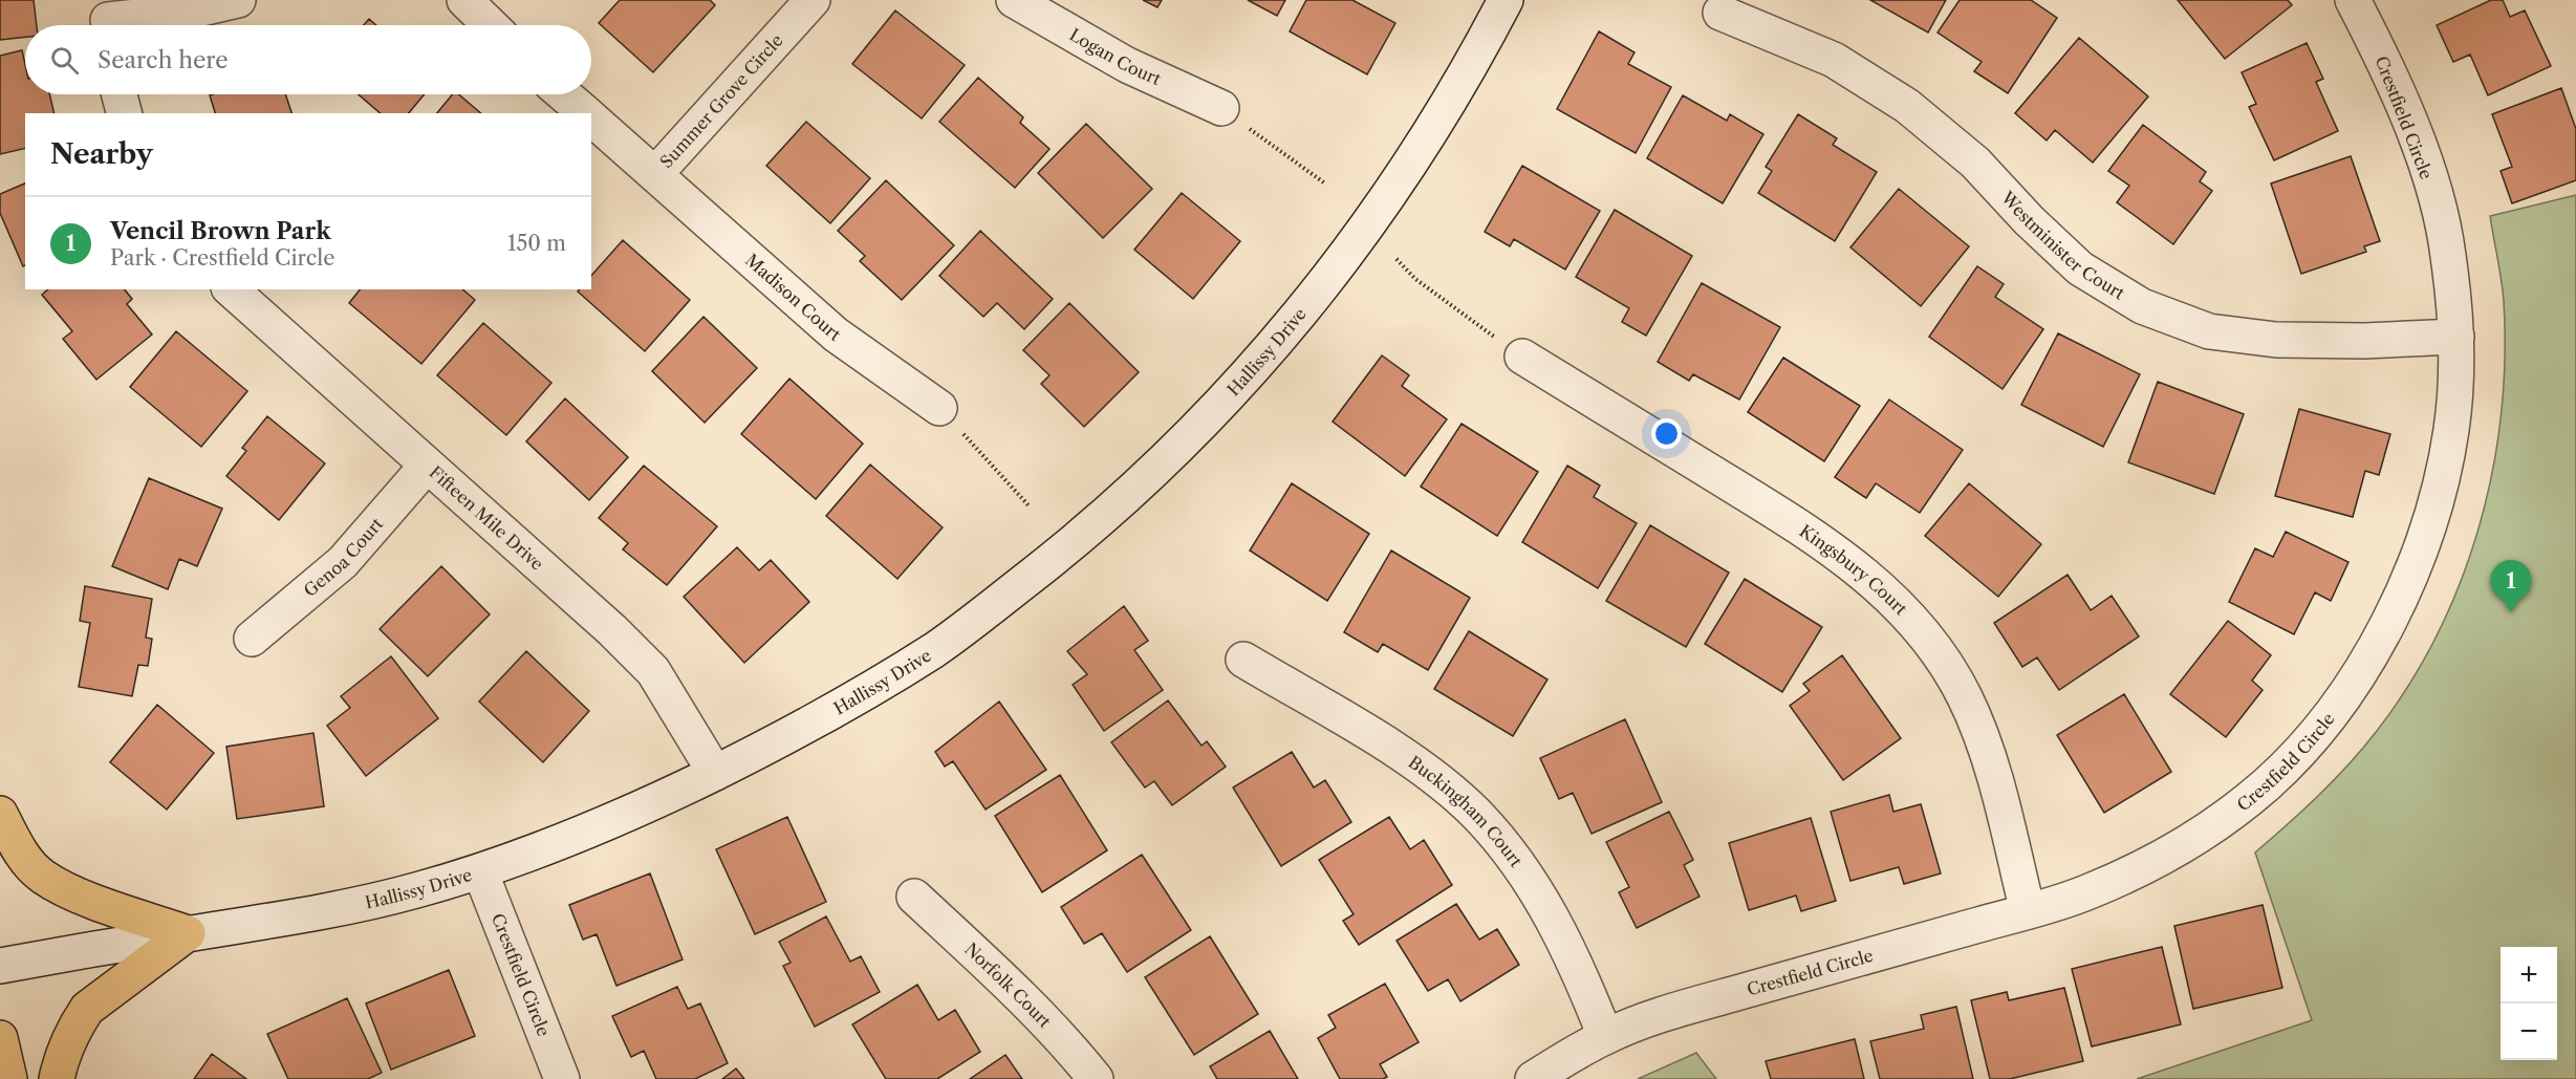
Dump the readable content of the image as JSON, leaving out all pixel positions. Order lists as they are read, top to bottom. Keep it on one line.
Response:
{"streets":{"street":["Logan Court","Summer Grove Circle","Crestfield Circle","Westminister Court","Madison Court","Hallissy Drive","Fifteen Mile Drive","Genoa Court","Kingsbury Court","Buckingham Court","Norfolk Court"]},"crossings":[["Summer Grove Circle","Madison Court"],["Crestfield Circle","Westminister Court"],["Crestfield Circle","Hallissy Drive"],["Crestfield Circle","Kingsbury Court"],["Crestfield Circle","Buckingham Court"],["Hallissy Drive","Fifteen Mile Drive"],["Fifteen Mile Drive","Genoa Court"]],"page":{"search":"Search here","heading":"Nearby","list":[{"mark":"1","name":"Vencil Brown Park","note":"Park · Crestfield Circle","value":"150 m"}],"pins":"1","map_buttons":["+","−"]}}
